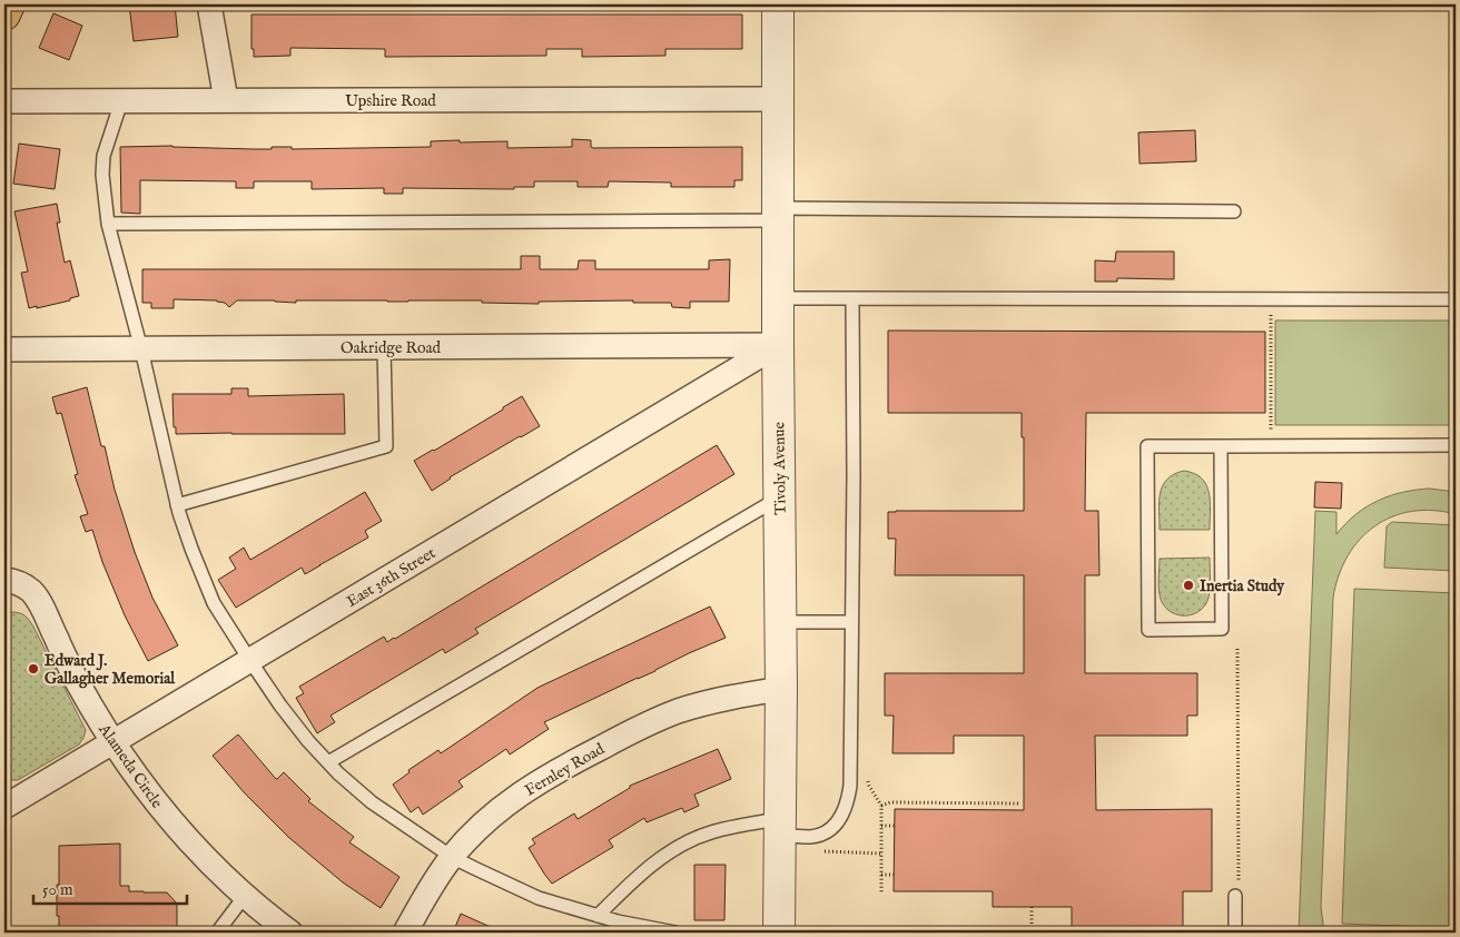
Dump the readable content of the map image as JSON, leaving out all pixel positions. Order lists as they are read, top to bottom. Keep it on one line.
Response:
{"streets":{"street":["Upshire Road","Oakridge Road","Tivoly Avenue","East 36th Street","Alameda Circle","Fernley Road"]},"crossings":[["Upshire Road","Tivoly Avenue"],["Oakridge Road","Tivoly Avenue"],["Oakridge Road","East 36th Street"],["Tivoly Avenue","East 36th Street"],["Tivoly Avenue","Fernley Road"],["East 36th Street","Alameda Circle"]],"places":["Inertia Study","Edward J. Gallagher Memorial"],"scale_bar":"50 m"}
